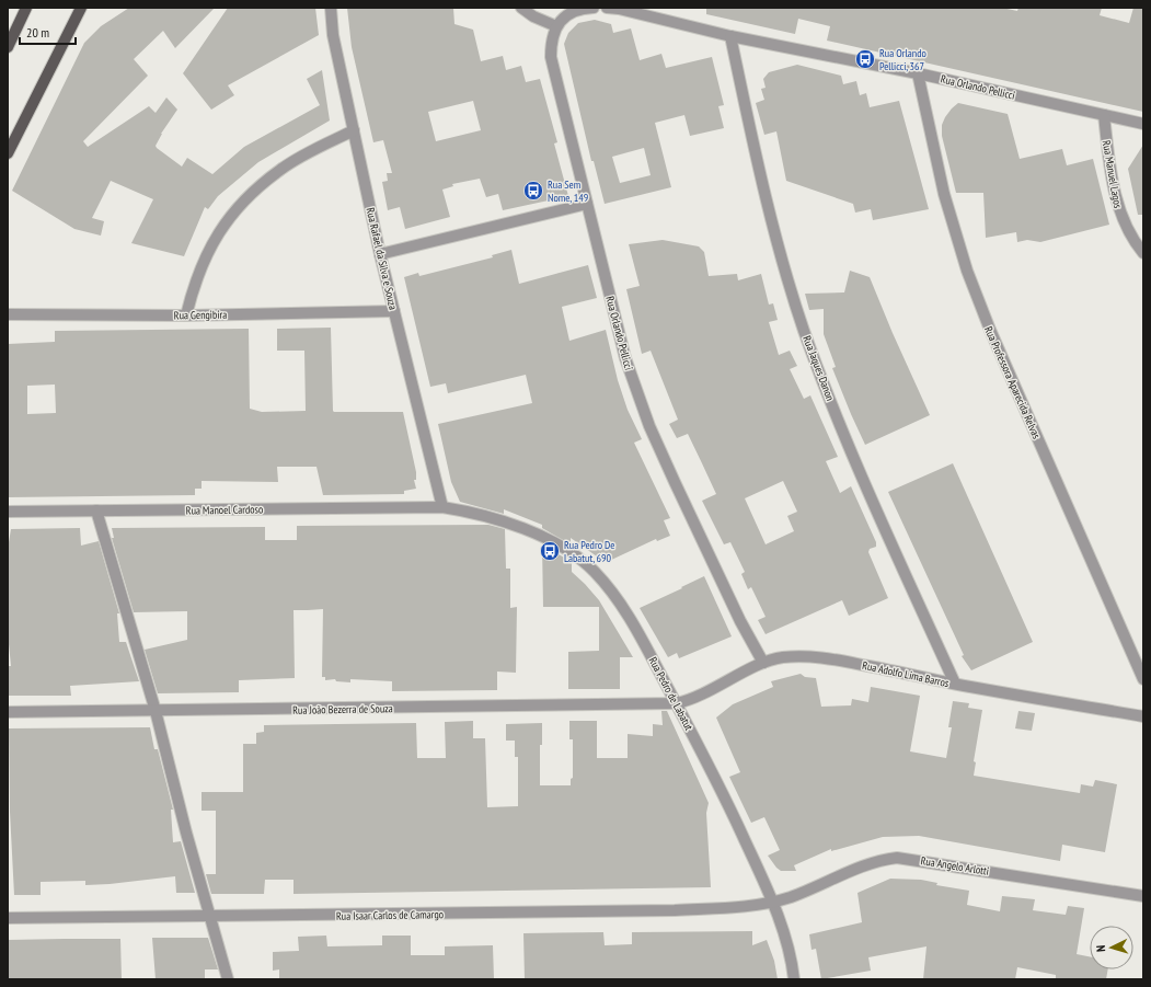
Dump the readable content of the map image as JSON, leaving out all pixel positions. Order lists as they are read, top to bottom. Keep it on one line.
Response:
{"streets":{"street":["Rua Orlando Pellicci","Rua Manuel Lagos","Rua Rafael da Silva e Souza","Rua Gengibira","Rua Jaques Danon","Rua Professora Aparecida Relvas","Rua Manoel Cardoso","Rua Adolfo Lima Barros","Rua Pedro de Labatut","Rua João Bezerra de Souza","Rua Angelo Arlotti","Rua Isaar Carlos de Camargo"]},"crossings":[["Rua Orlando Pellicci","Rua Manuel Lagos"],["Rua Orlando Pellicci","Rua Jaques Danon"],["Rua Orlando Pellicci","Rua Professora Aparecida Relvas"],["Rua Orlando Pellicci","Rua Adolfo Lima Barros"],["Rua Rafael da Silva e Souza","Rua Gengibira"],["Rua Rafael da Silva e Souza","Rua Manoel Cardoso"],["Rua Rafael da Silva e Souza","Rua Pedro de Labatut"],["Rua Jaques Danon","Rua Adolfo Lima Barros"],["Rua Manoel Cardoso","Rua Pedro de Labatut"],["Rua Adolfo Lima Barros","Rua Pedro de Labatut"],["Rua Adolfo Lima Barros","Rua João Bezerra de Souza"],["Rua Pedro de Labatut","Rua João Bezerra de Souza"],["Rua Pedro de Labatut","Rua Angelo Arlotti"],["Rua Pedro de Labatut","Rua Isaar Carlos de Camargo"],["Rua Angelo Arlotti","Rua Isaar Carlos de Camargo"]],"places":{"bus stop":["Rua Orlando Pellicci, 367","Rua Sem Nome, 149","Rua Pedro De Labatut, 690"]},"scale_bar":"20 m","north":"left"}
